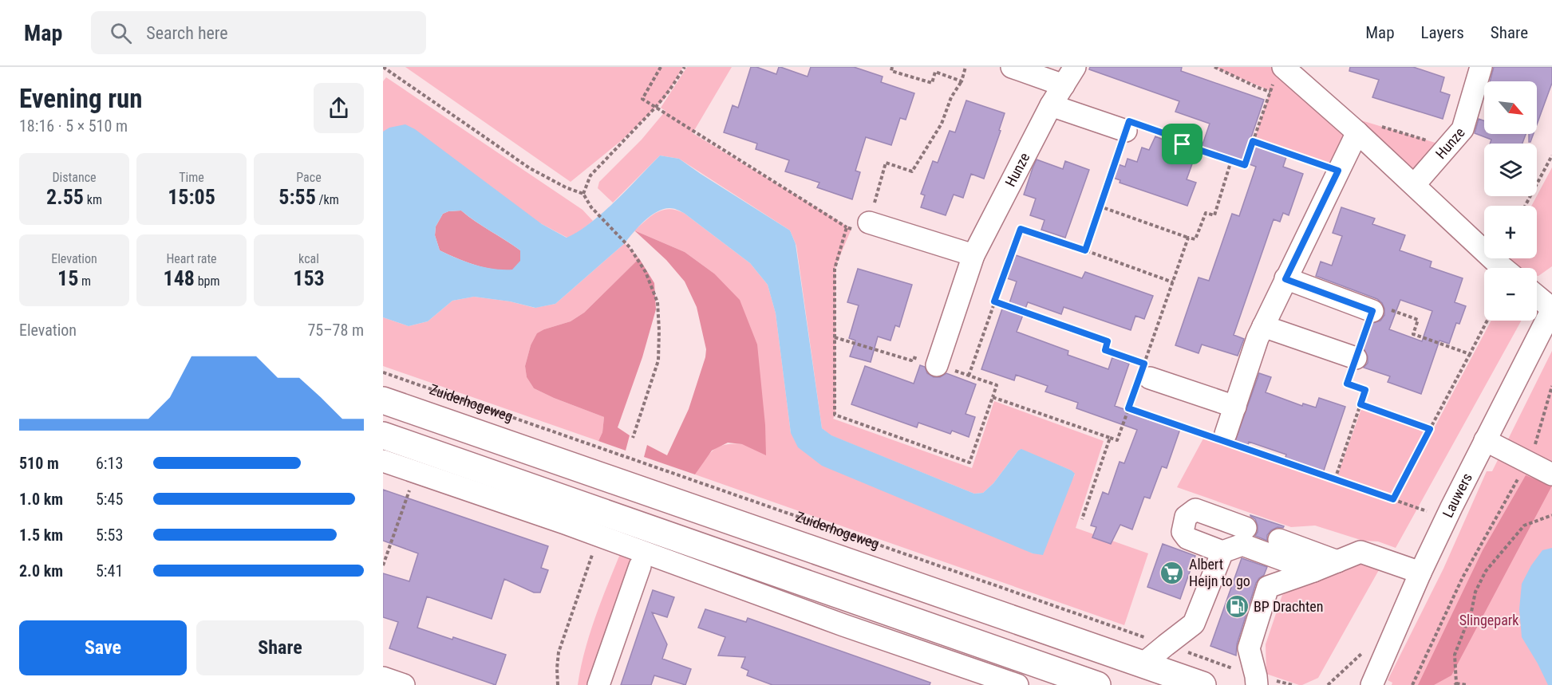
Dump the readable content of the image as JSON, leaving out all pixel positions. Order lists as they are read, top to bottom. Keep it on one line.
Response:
{"streets":{"main road":["Zuiderhogeweg"],"street":["Hunze","Lauwers"]},"parks":["Slingepark"],"places":{"supermarket":["Albert Heijn to go"],"fuel station":["BP Drachten"]},"north":"bottom right","page":{"header":"Map","search":"Search here","nav":["Map","Layers","Share"],"heading":["Evening run","18:16 · 5 × 510 m"],"map_buttons":["+","−"],"stats":[["Distance","2.55 km"],["Time","15:05"],["Pace","5:55 /km"],["Elevation","15 m"],["Heart rate","148 bpm"],["kcal","153"]],"chart":["Elevation","75–78 m"],"list":[{"name":"510 m","note":"6:13"},{"name":"1.0 km","note":"5:45"},{"name":"1.5 km","note":"5:53"},{"name":"2.0 km","note":"5:41"}],"buttons":["Save","Share"]}}
